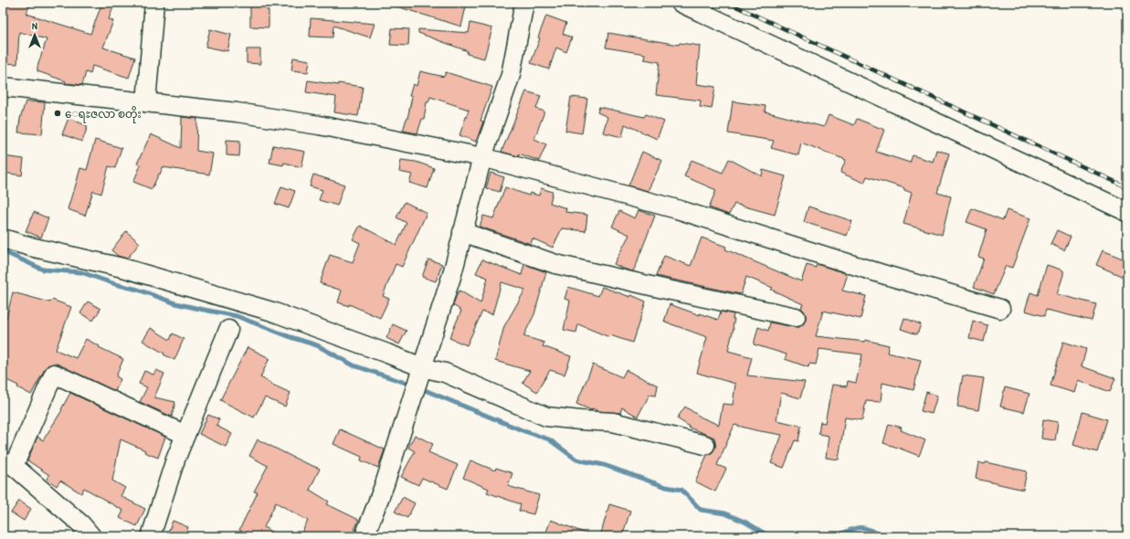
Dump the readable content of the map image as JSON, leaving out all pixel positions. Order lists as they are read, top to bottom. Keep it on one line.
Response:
{"places":["ေရႊဇလာ စတိုး"],"north":"top"}
